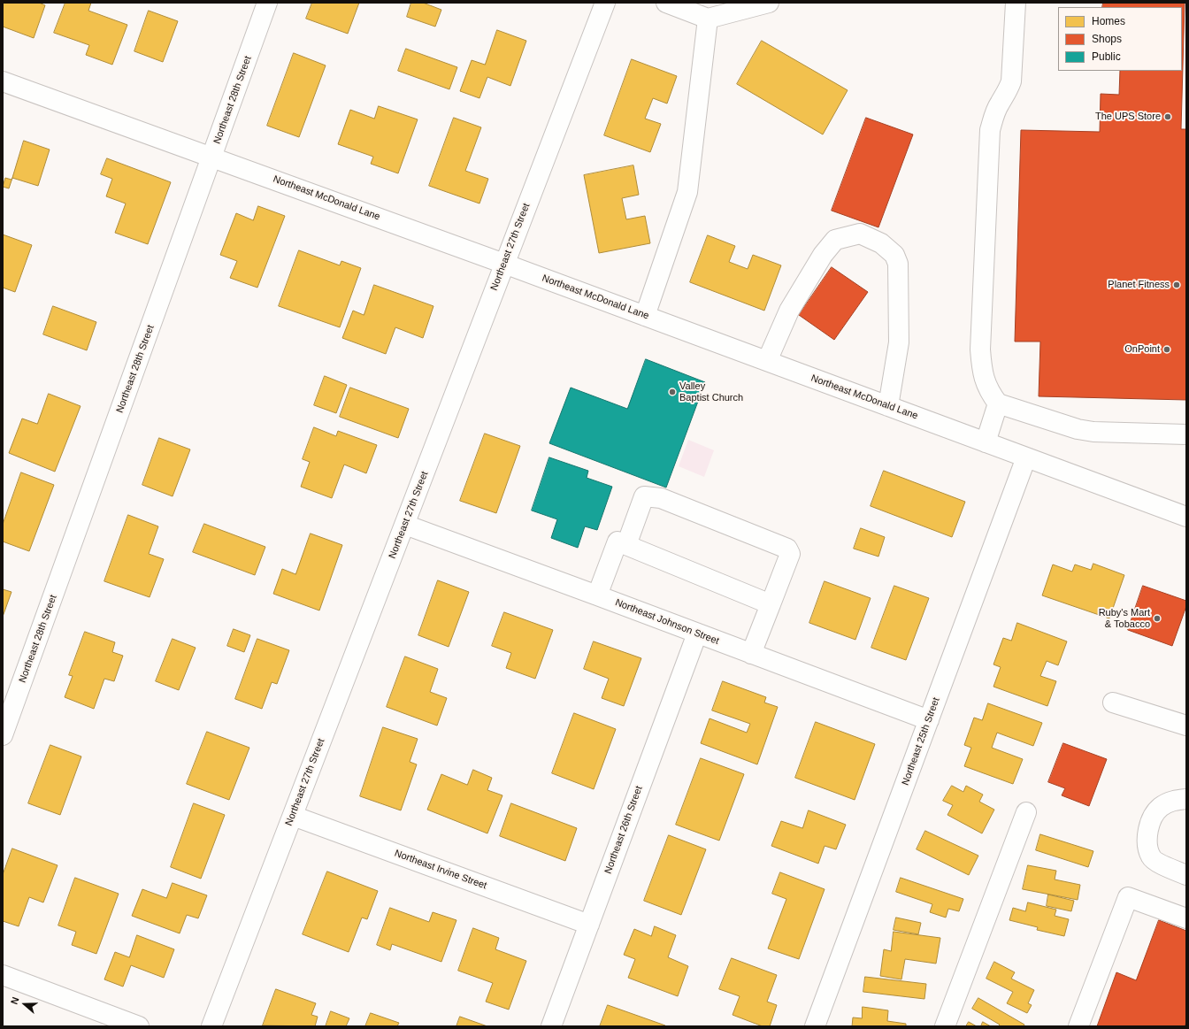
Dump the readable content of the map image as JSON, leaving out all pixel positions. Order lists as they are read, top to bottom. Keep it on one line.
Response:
{"streets":{"street":["Northeast 28th Street","Northeast McDonald Lane","Northeast 27th Street","Northeast Johnson Street","Northeast 25th Street","Northeast 26th Street","Northeast Irvine Street"]},"crossings":[["Northeast 28th Street","Northeast McDonald Lane"],["Northeast McDonald Lane","Northeast 27th Street"],["Northeast McDonald Lane","Northeast 25th Street"],["Northeast 27th Street","Northeast Johnson Street"],["Northeast 27th Street","Northeast Irvine Street"],["Northeast Johnson Street","Northeast 25th Street"],["Northeast Johnson Street","Northeast 26th Street"],["Northeast 26th Street","Northeast Irvine Street"]],"places":["The UPS Store","Planet Fitness","OnPoint","Valley Baptist Church","Ruby's Mart & Tobacco"],"legend":["Homes","Shops","Public"],"north":"left"}
